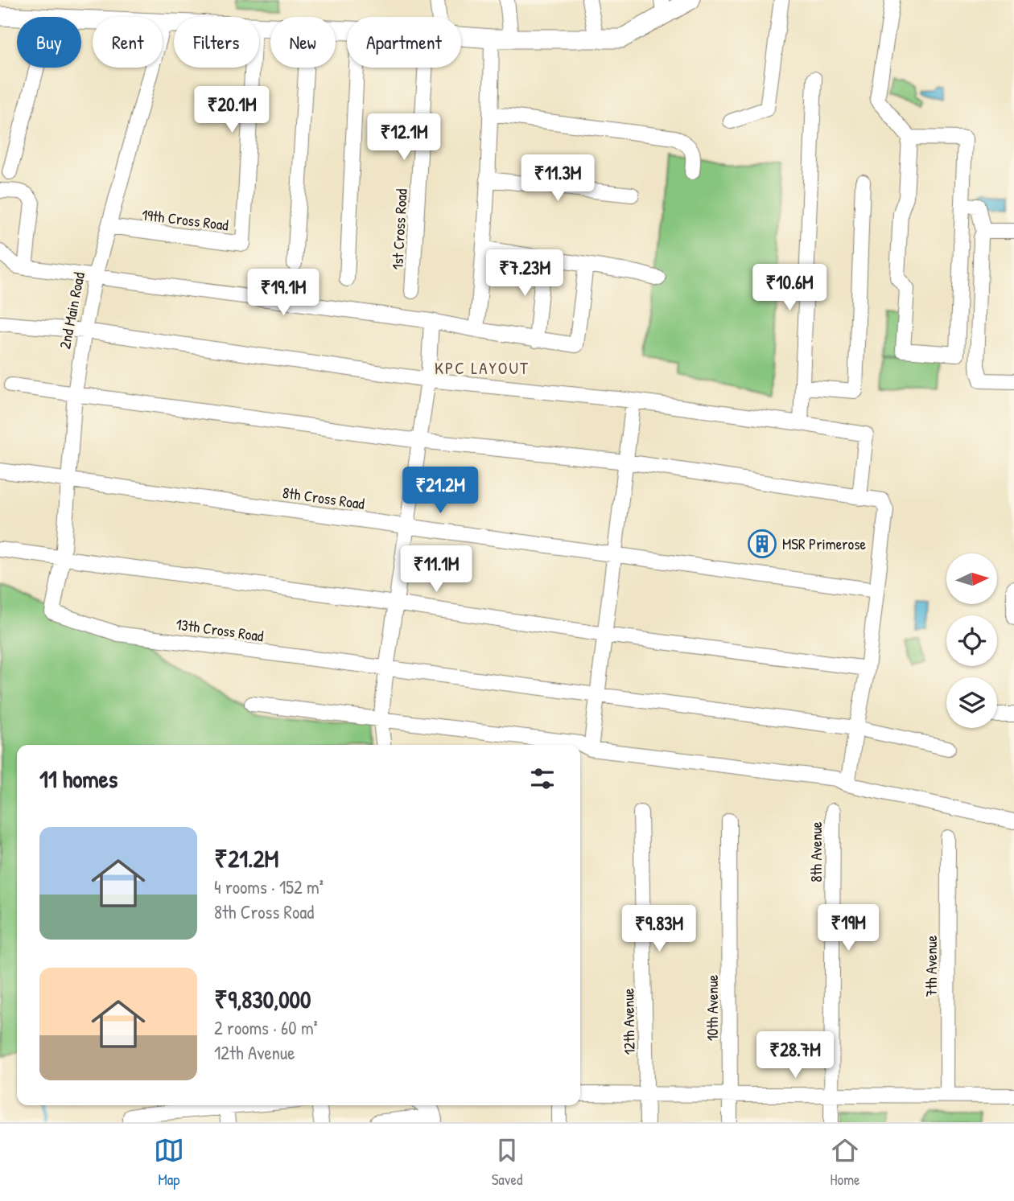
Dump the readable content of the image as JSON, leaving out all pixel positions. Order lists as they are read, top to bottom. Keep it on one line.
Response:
{"streets":{"street":["19th Cross Road","1st Cross Road","2nd Main Road","8th Cross Road","13th Cross Road","8th Avenue","7th Avenue","10th Avenue","12th Avenue"]},"crossings":[["19th Cross Road","2nd Main Road"],["2nd Main Road","8th Cross Road"],["2nd Main Road","13th Cross Road"]],"districts":["KPC LAYOUT"],"places":{"building":["MSR Primerose"]},"north":"right","page":{"chip":["Buy","Rent","Filters","New","Apartment"],"price":["₹20.1M","₹12.1M","₹11.3M","₹7.23M","₹10.6M","₹19.1M","₹21.2M","₹11.1M","₹19M","₹9.83M","₹28.7M"],"heading":"11 homes","list":[{"name":"₹21.2M","note":"4 rooms · 152 m² · 8th Cross Road"},{"name":"₹9,830,000","note":"2 rooms · 60 m² · 12th Avenue"}],"tabs":["Map","Saved","Home"]}}
